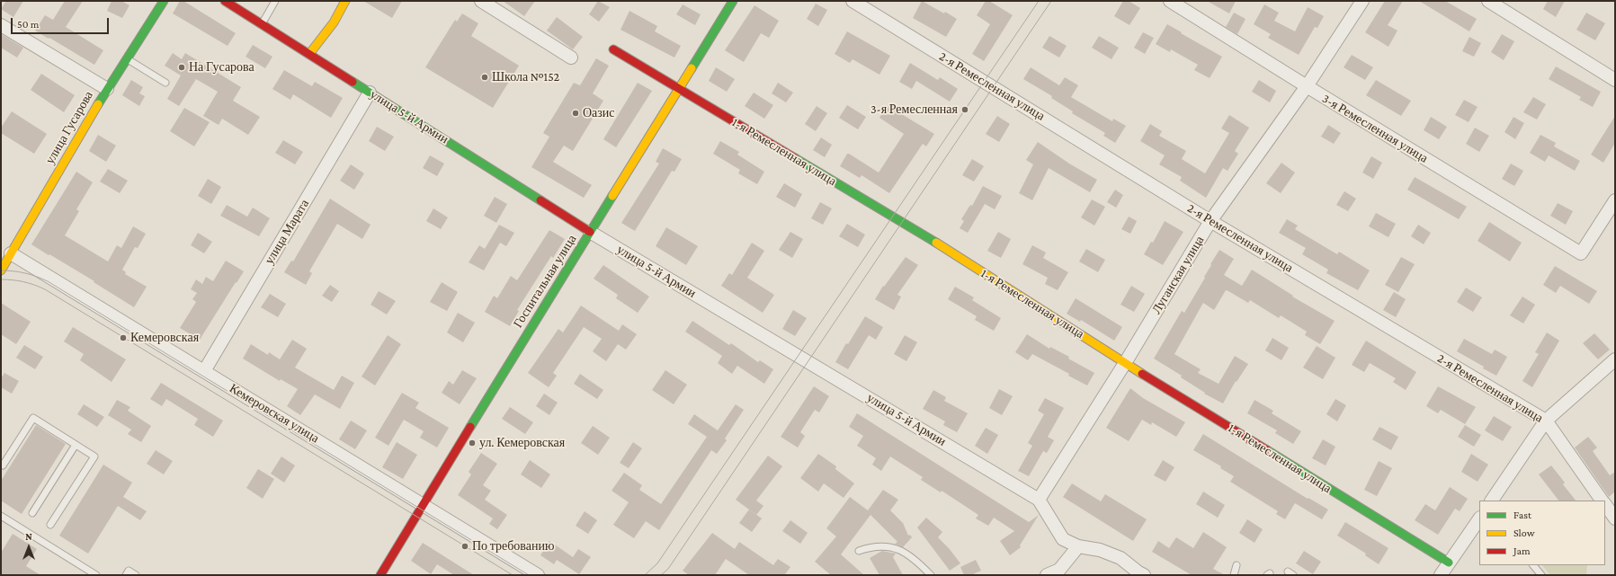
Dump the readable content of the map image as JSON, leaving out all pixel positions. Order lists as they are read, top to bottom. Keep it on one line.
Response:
{"streets":{"street":["2-я Ремесленная улица","улица 5-й Армии","улица Гусарова","3-я Ремесленная улица","1-я Ремесленная улица","улица Марата","Луганская улица","Госпитальная улица","Кемеровская улица"]},"crossings":[["2-я Ремесленная улица","Луганская улица"],["улица 5-й Армии","улица Марата"],["улица 5-й Армии","Луганская улица"],["улица 5-й Армии","Госпитальная улица"],["улица Гусарова","Кемеровская улица"],["3-я Ремесленная улица","Луганская улица"],["1-я Ремесленная улица","Луганская улица"],["1-я Ремесленная улица","Госпитальная улица"],["улица Марата","Кемеровская улица"],["Госпитальная улица","Кемеровская улица"]],"places":["На Гусарова","Школа №152","3-я Ремесленная","Оазис","Кемеровская","ул. Кемеровская","По требованию"],"legend":["Fast","Slow","Jam"],"scale_bar":"50 m","north":"top"}
